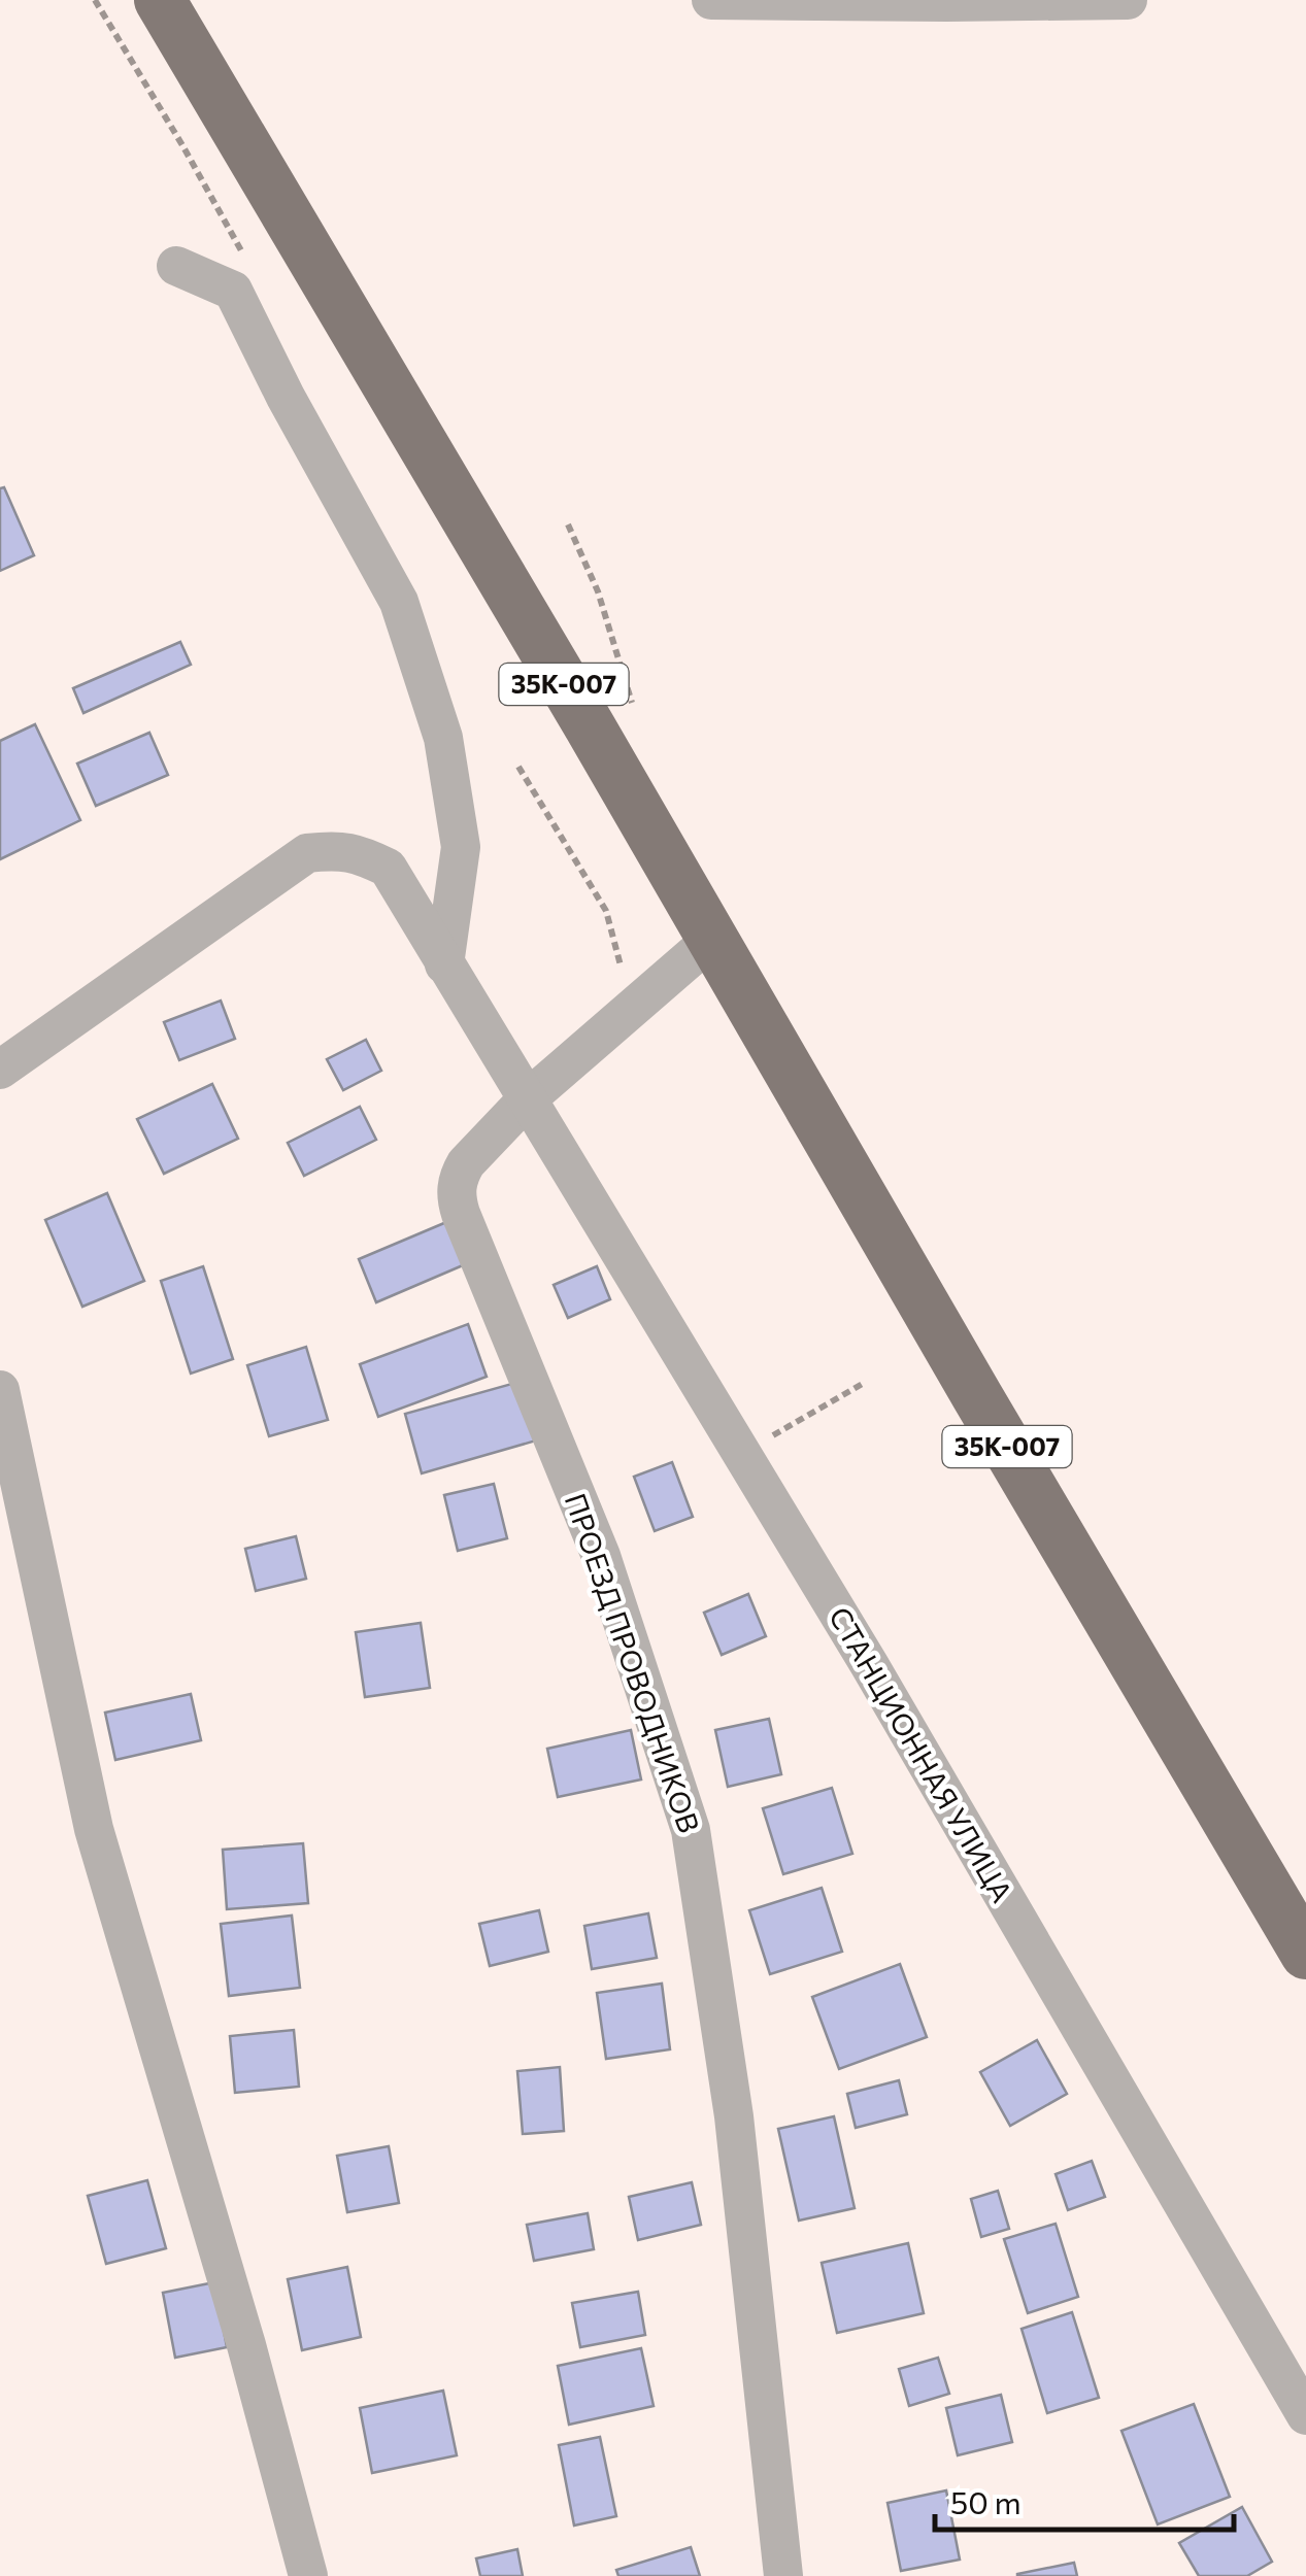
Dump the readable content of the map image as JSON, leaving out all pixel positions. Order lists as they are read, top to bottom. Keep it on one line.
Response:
{"streets":{"main road":["35К-007"],"street":["ПРОЕЗД ПРОВОДНИКОВ","СТАНЦИОННАЯ УЛИЦА"]},"crossings":[["35К-007","ПРОЕЗД ПРОВОДНИКОВ"],["ПРОЕЗД ПРОВОДНИКОВ","СТАНЦИОННАЯ УЛИЦА"]],"scale_bar":"50 m"}
